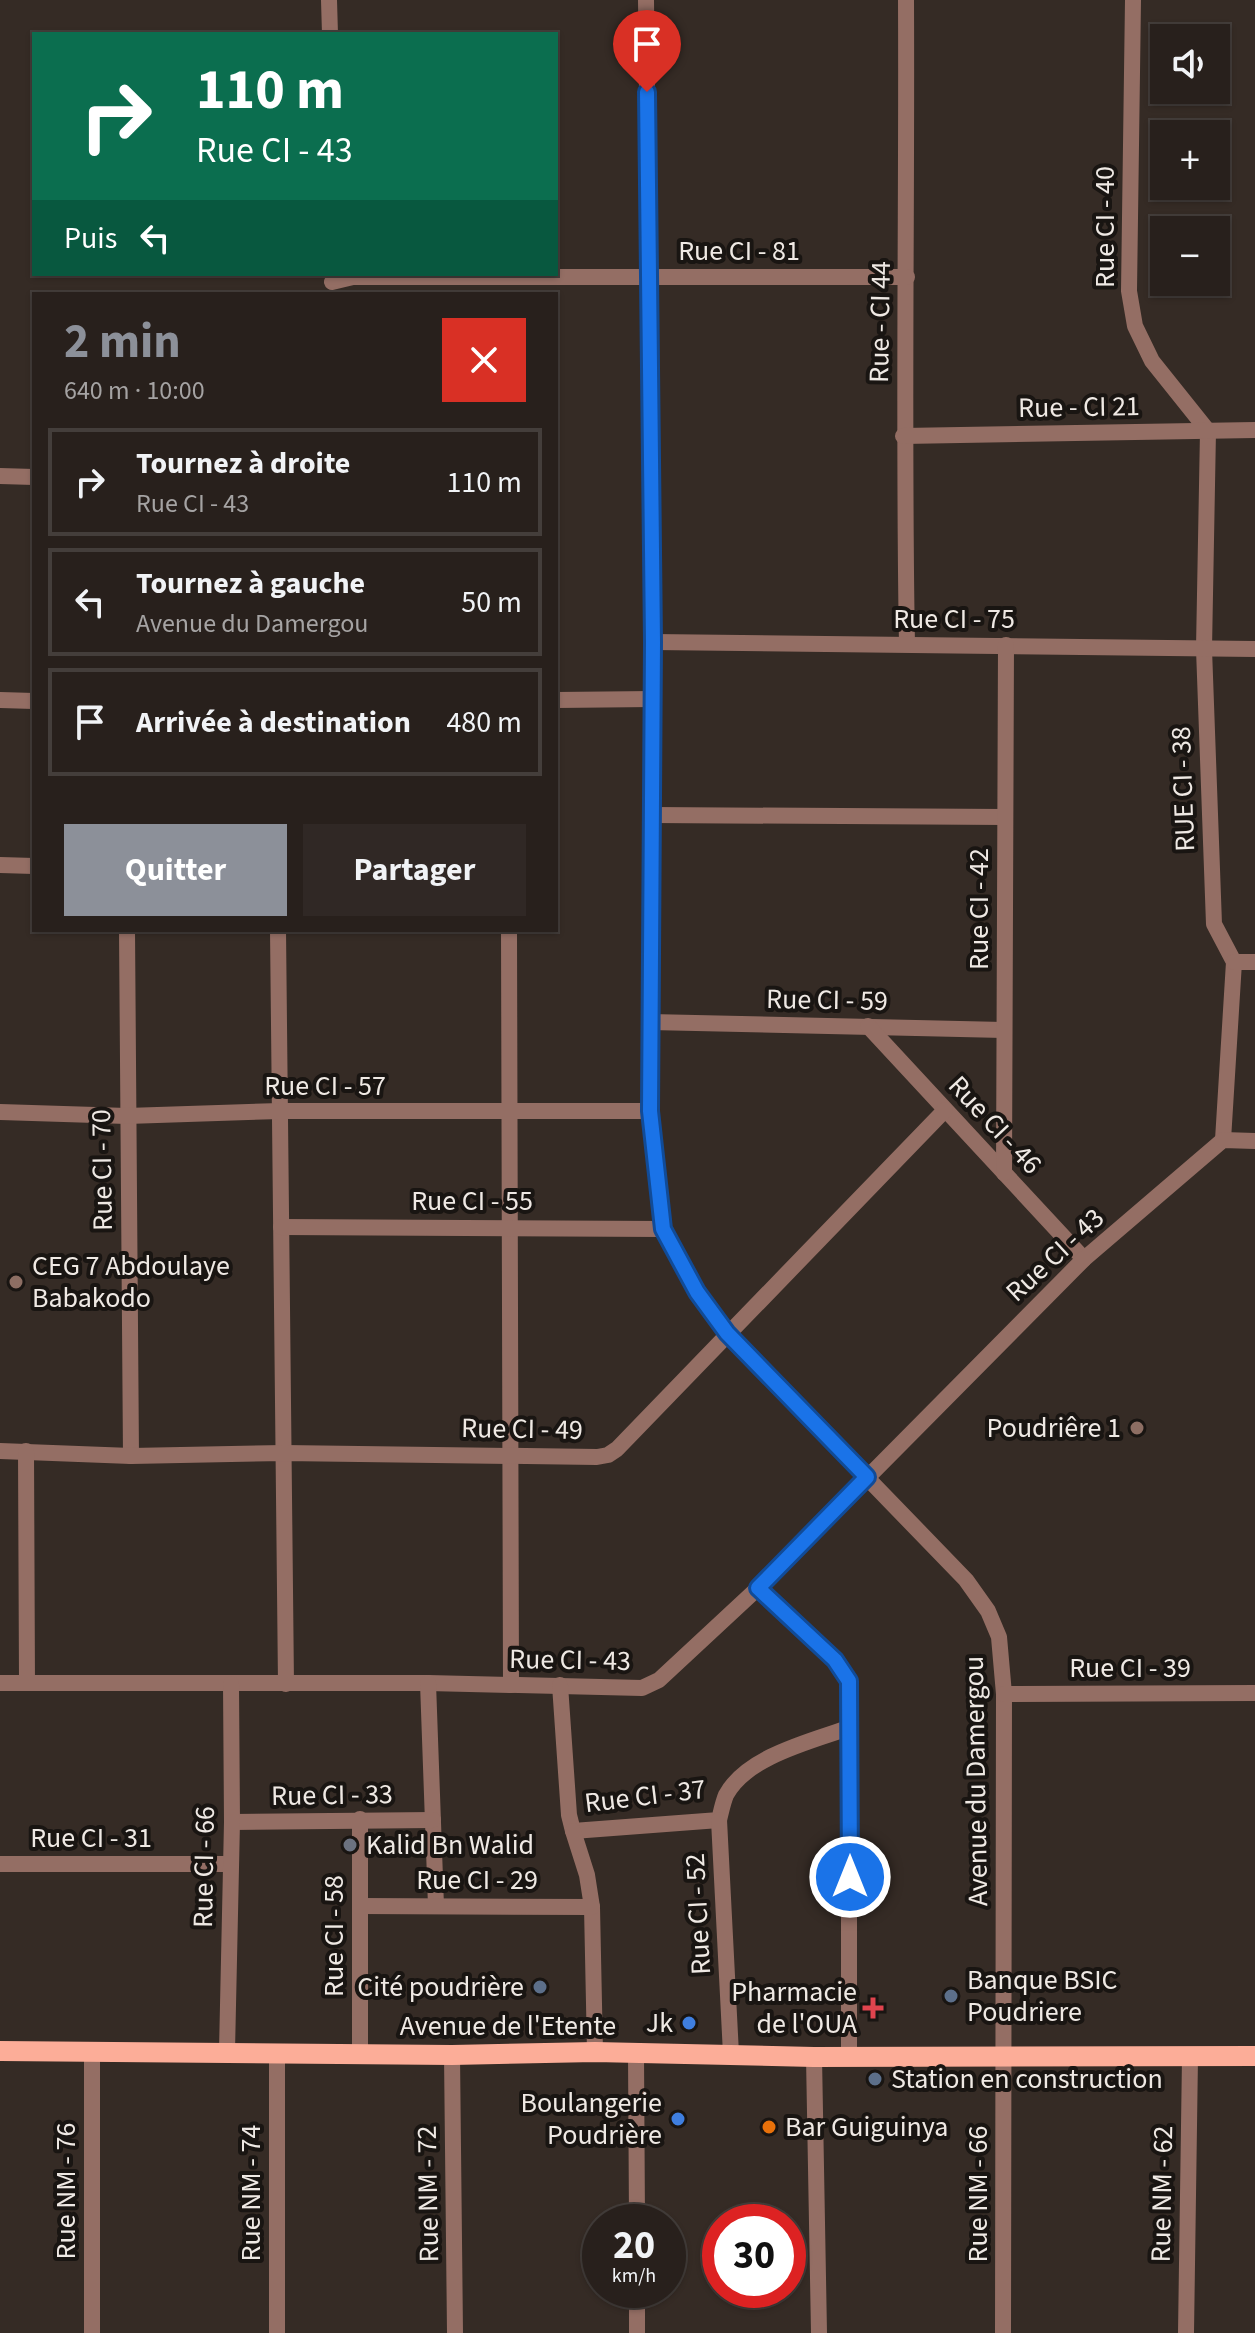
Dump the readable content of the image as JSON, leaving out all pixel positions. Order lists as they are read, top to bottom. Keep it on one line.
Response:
{"streets":{"main road":["Avenue de l'Etente"],"street":["Rue CI - 40","Rue CI - 81","Rue - CI 44","Rue - CI 21","Rue CI - 75","RUE CI - 38","Rue CI - 42","Rue CI - 59","Rue CI - 57","Rue CI - 46","Rue CI - 70","Rue CI - 55","Rue CI - 43","Rue CI - 49","Rue CI - 39","Avenue du Damergou","Rue CI - 33","Rue CI - 37","Rue CI - 31","Rue CI - 66","Rue CI - 29","Rue CI - 52","Rue CI - 58","Rue NM - 76","Rue NM - 74","Rue NM - 72","Rue NM - 66","Rue NM - 62"]},"crossings":[["Rue CI - 40","Rue - CI 21"],["Rue CI - 40","RUE CI - 38"],["Rue CI - 81","Rue - CI 44"],["Rue CI - 81","Avenue du Damergou"],["Rue - CI 44","Rue - CI 21"],["Rue - CI 44","Rue CI - 75"],["Rue - CI 21","RUE CI - 38"],["Rue CI - 75","RUE CI - 38"],["Rue CI - 75","Rue CI - 42"],["Rue CI - 75","Avenue du Damergou"],["Rue CI - 42","Rue CI - 59"],["Rue CI - 42","Rue CI - 46"],["Rue CI - 59","Rue CI - 46"],["Rue CI - 59","Avenue du Damergou"],["Rue CI - 57","Rue CI - 70"],["Rue CI - 57","Avenue du Damergou"],["Rue CI - 46","Rue CI - 43"],["Rue CI - 46","Rue CI - 49"],["Rue CI - 70","Rue CI - 49"],["Rue CI - 55","Avenue du Damergou"],["Rue CI - 43","Avenue du Damergou"],["Rue CI - 43","Rue CI - 66"],["Rue CI - 49","Avenue du Damergou"],["Rue CI - 39","Avenue du Damergou"],["Avenue du Damergou","Avenue de l'Etente"],["Avenue du Damergou","Rue NM - 66"],["Rue CI - 33","Rue CI - 66"],["Rue CI - 33","Rue CI - 58"],["Rue CI - 37","Rue CI - 52"],["Rue CI - 31","Rue CI - 66"],["Rue CI - 66","Avenue de l'Etente"],["Rue CI - 29","Rue CI - 58"],["Rue CI - 52","Avenue de l'Etente"],["Rue CI - 58","Avenue de l'Etente"],["Avenue de l'Etente","Rue NM - 76"],["Avenue de l'Etente","Rue NM - 74"],["Avenue de l'Etente","Rue NM - 72"],["Avenue de l'Etente","Rue NM - 66"],["Avenue de l'Etente","Rue NM - 62"]],"places":{"other":["CEG 7 Abdoulaye Babakodo","Poudriêre 1","Kalid Bn Walid","Cité poudrière","Banque BSIC Poudriere","Jk","Station en construction","Boulangerie Poudrière","Bar Guiguinya"],"health":["Pharmacie de l'OUA"]},"page":{"map_buttons":["+","−"],"turn":["110 m","Rue CI - 43"],"then":"Puis","heading":["2 min","640 m · 10:00"],"list":[{"name":"Tournez à droite","note":"Rue CI - 43","value":"110 m"},{"name":"Tournez à gauche","note":"Avenue du Damergou","value":"50 m"},{"name":"Arrivée à destination","value":"480 m"}],"buttons":["Quitter","Partager"],"speed":"20 km/h","limit":"30"}}
